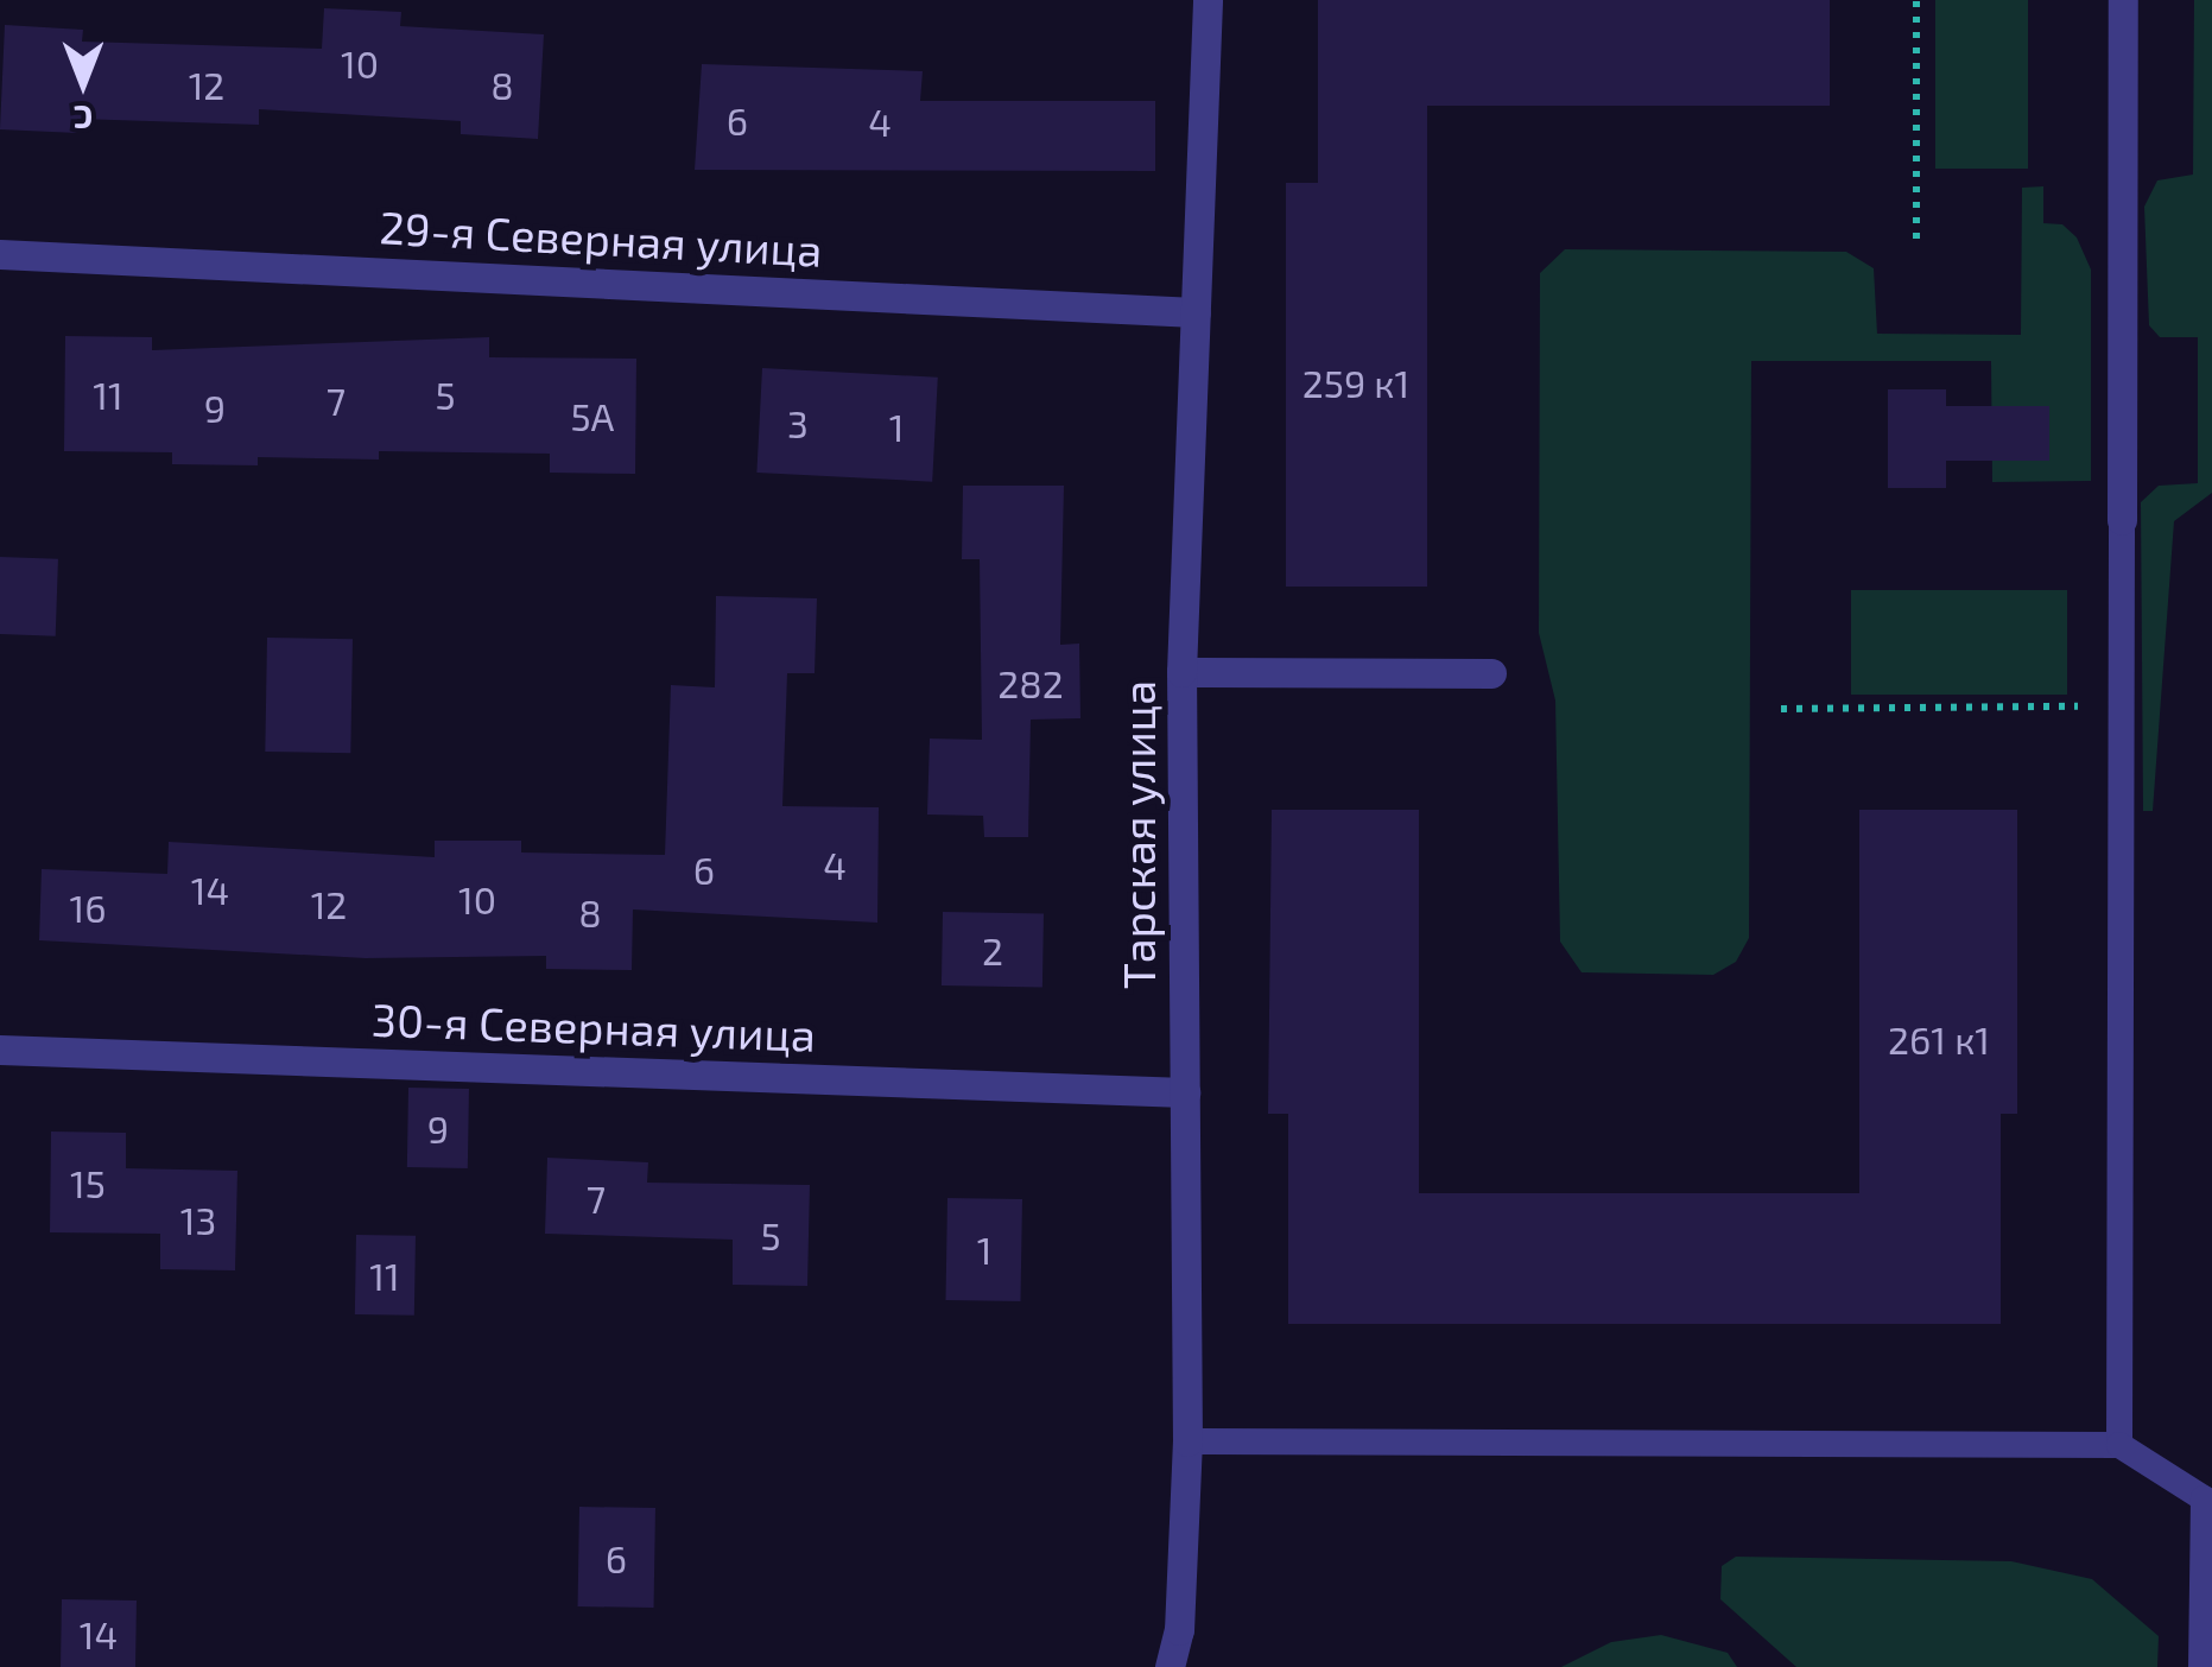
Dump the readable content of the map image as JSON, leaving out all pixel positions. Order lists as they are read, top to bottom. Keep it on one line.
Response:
{"streets":{"street":["29-я Северная улица","Тарская улица","30-я Северная улица"]},"crossings":[["29-я Северная улица","Тарская улица"],["Тарская улица","30-я Северная улица"]],"house_numbers":["10","12","8","6","4","259 к1","11","5","7","9","5А","3","1","282","4","6","14","10","12","16","8","2","261 к1","9","15","7","13","5","1","11","6","14"],"north":"bottom"}
